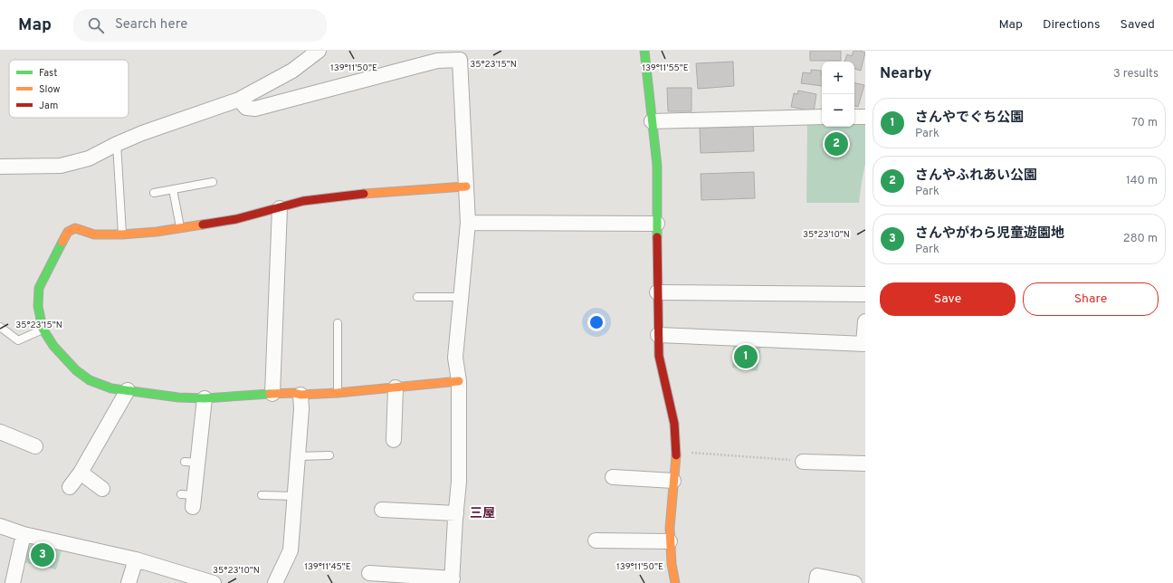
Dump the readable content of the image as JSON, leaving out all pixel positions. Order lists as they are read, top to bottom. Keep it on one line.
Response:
{"districts":["三屋"],"legend":["Fast","Slow","Jam"],"page":{"header":"Map","search":"Search here","nav":["Map","Directions","Saved"],"heading":["Nearby","3 results"],"map_buttons":["+","−"],"list":[{"mark":"1","name":"さんやでぐち公園","note":"Park","value":"70 m"},{"mark":"2","name":"さんやふれあい公園","note":"Park","value":"140 m"},{"mark":"3","name":"さんやがわら児童遊園地","note":"Park","value":"280 m"}],"pins":["2","1","3"],"buttons":["Save","Share"]},"coordinates":["35°23'15\"N","139°11'50\"E","139°11'55\"E","35°23'10\"N","139°11'45\"E"]}
